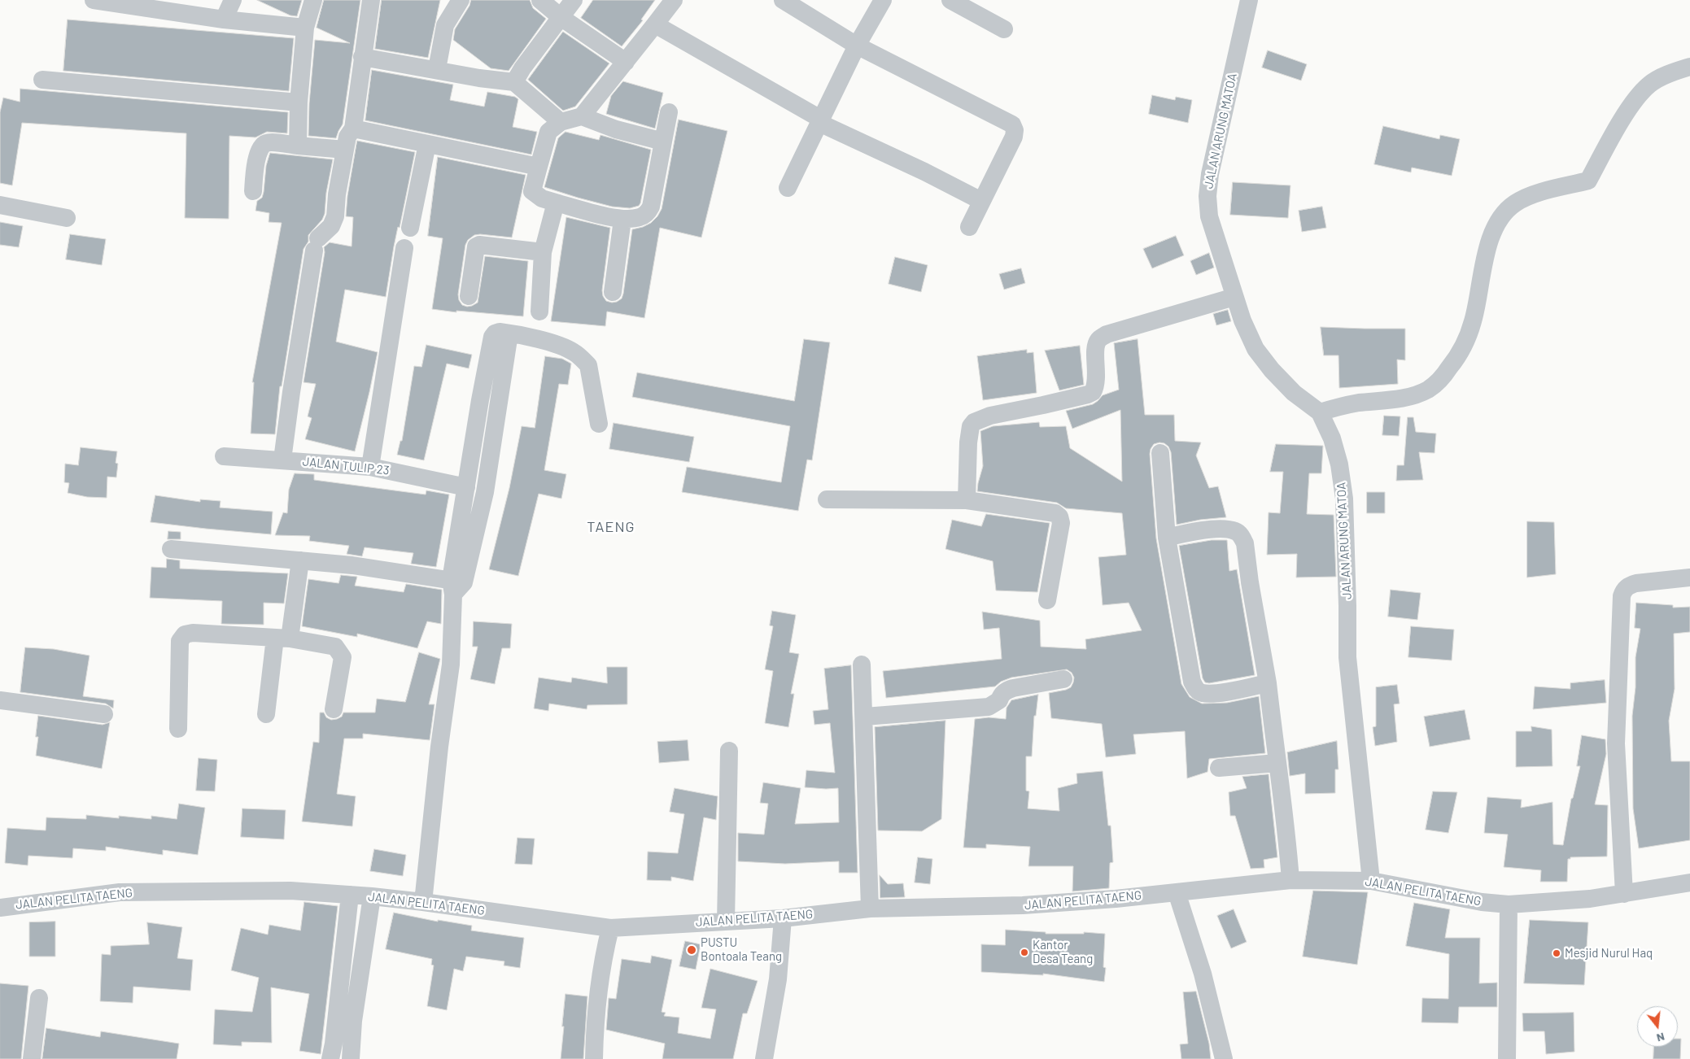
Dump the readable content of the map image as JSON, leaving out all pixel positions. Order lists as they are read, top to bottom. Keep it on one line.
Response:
{"streets":{"street":["JALAN ARUNG MATOA","JALAN TULIP 23","JALAN PELITA TAENG"]},"crossings":[["JALAN ARUNG MATOA","JALAN PELITA TAENG"]],"districts":["TAENG"],"places":["PUSTU Bontoala Teang","Kantor Desa Teang","Mesjid Nurul Haq"],"north":"bottom"}
